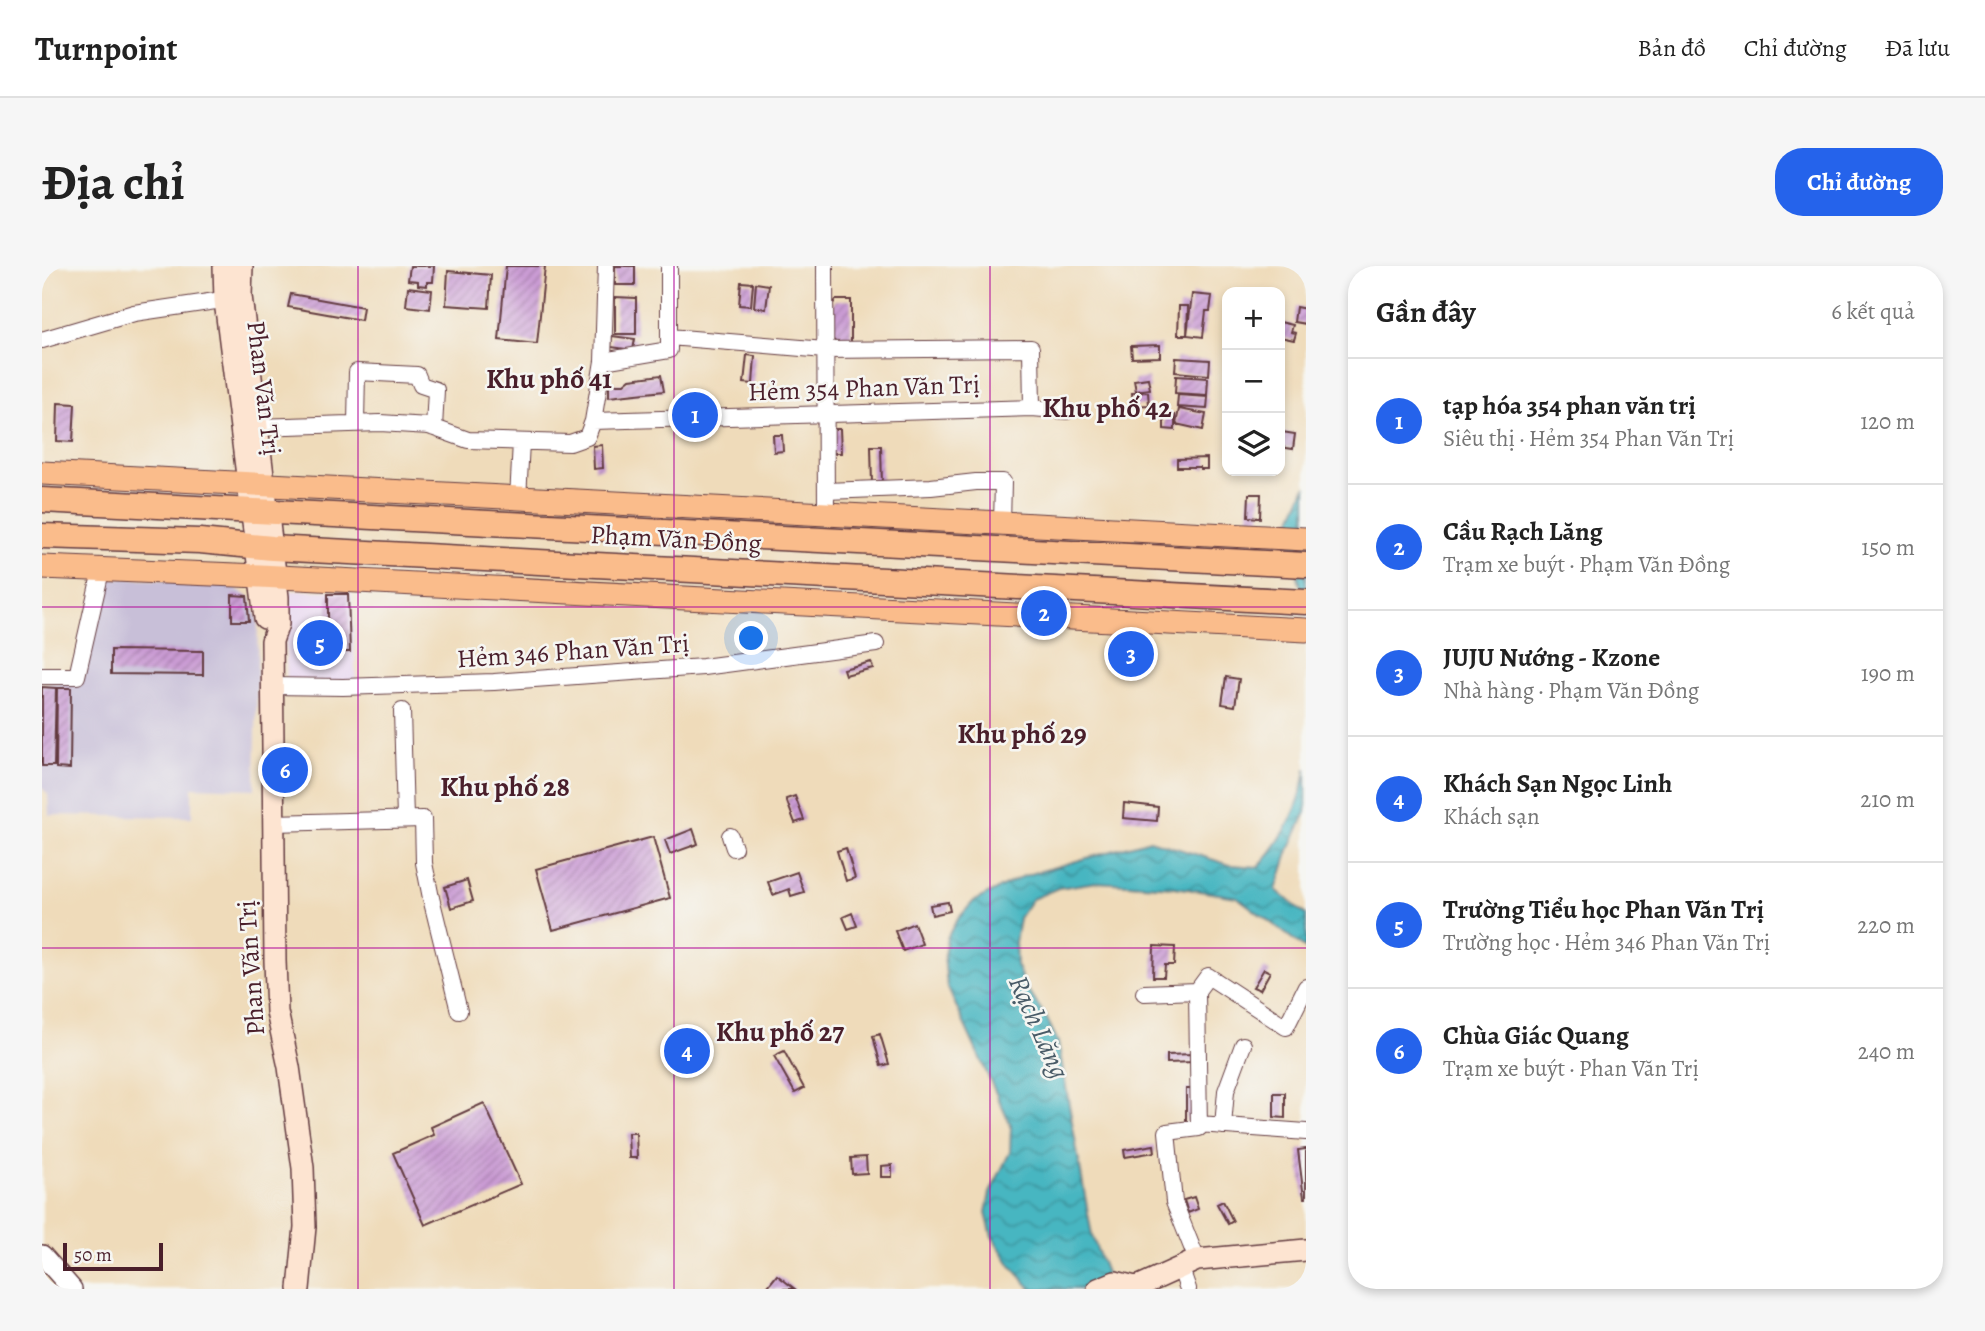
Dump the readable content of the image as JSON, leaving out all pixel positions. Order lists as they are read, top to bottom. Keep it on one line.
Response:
{"streets":{"highway":["Phạm Văn Đồng"],"main road":["Phan Văn Trị"],"street":["Hẻm 354 Phan Văn Trị","Hẻm 346 Phan Văn Trị"]},"crossings":[["Phan Văn Trị","Phạm Văn Đồng"],["Phan Văn Trị","Hẻm 346 Phan Văn Trị"]],"districts":["Khu phố 41","Khu phố 42","Khu phố 29","Khu phố 28","Khu phố 27"],"water":["Rạch Lăng"],"scale_bar":"50 m","page":{"header":"Turnpoint","nav":["Bản đồ","Chỉ đường","Đã lưu"],"buttons":"Chỉ đường","title":"Địa chỉ","heading":["Gần đây","6 kết quả"],"map_buttons":["+","−"],"list":[{"mark":"1","name":"tạp hóa 354 phan văn trị","note":"Siêu thị · Hẻm 354 Phan Văn Trị","value":"120 m"},{"mark":"2","name":"Cầu Rạch Lăng","note":"Trạm xe buýt · Phạm Văn Đồng","value":"150 m"},{"mark":"3","name":"JUJU Nướng - Kzone","note":"Nhà hàng · Phạm Văn Đồng","value":"190 m"},{"mark":"4","name":"Khách Sạn Ngọc Linh","note":"Khách sạn","value":"210 m"},{"mark":"5","name":"Trường Tiểu học Phan Văn Trị","note":"Trường học · Hẻm 346 Phan Văn Trị","value":"220 m"},{"mark":"6","name":"Chùa Giác Quang","note":"Trạm xe buýt · Phan Văn Trị","value":"240 m"}],"pins":["1","2","5","3","6","4"],"scale":"50 m"}}
